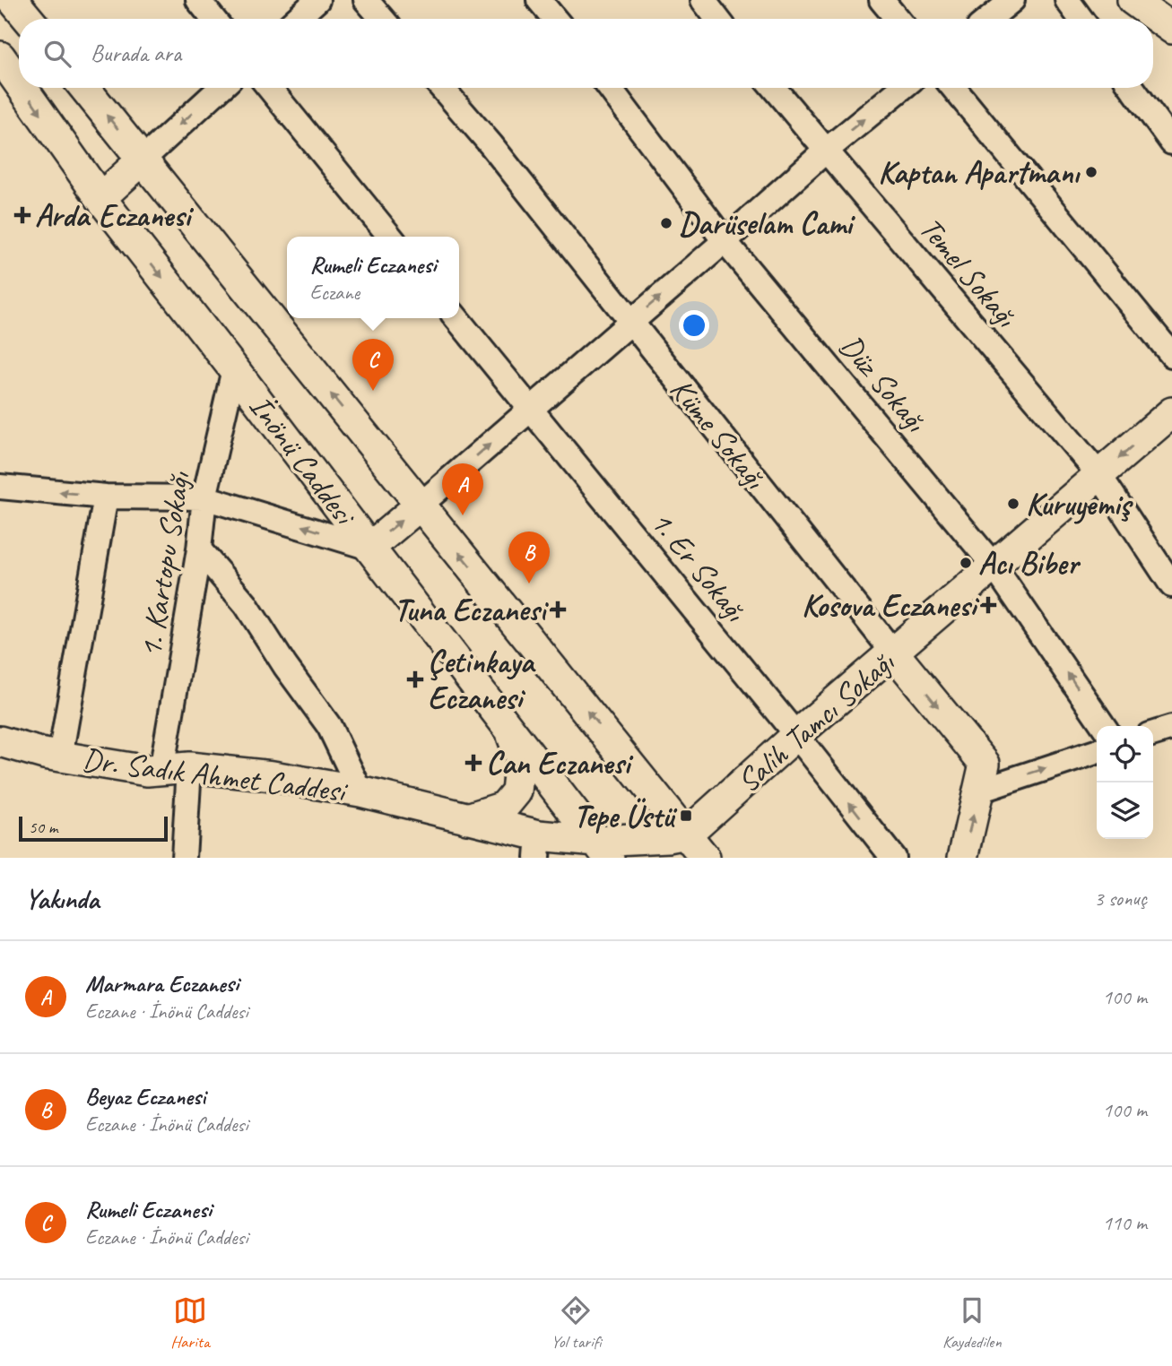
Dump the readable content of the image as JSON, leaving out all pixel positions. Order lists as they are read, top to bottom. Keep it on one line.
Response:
{"streets":{"street":["Temel Sokağı","Düz Sokağı","Küme Sokağı","İnönü Caddesi","1. Kartopu Sokağı","1. Er Sokağı","Salih Tamcı Sokağı","Dr. Sadık Ahmet Caddesi"]},"crossings":[["Temel Sokağı","Salih Tamcı Sokağı"],["Düz Sokağı","Salih Tamcı Sokağı"],["Küme Sokağı","Salih Tamcı Sokağı"],["İnönü Caddesi","1. Kartopu Sokağı"],["İnönü Caddesi","Salih Tamcı Sokağı"],["İnönü Caddesi","Dr. Sadık Ahmet Caddesi"],["1. Kartopu Sokağı","Dr. Sadık Ahmet Caddesi"],["1. Er Sokağı","Salih Tamcı Sokağı"],["Salih Tamcı Sokağı","Dr. Sadık Ahmet Caddesi"]],"places":{"other":["Kaptan Apartmanı","Darüselam Cami","Kuruyemiş","Acı Biber"],"health":["Arda Eczanesi","Kosova Eczanesi","Tuna Eczanesi","Çetinkaya Eczanesi","Can Eczanesi"],"transit":["Tepe Üstü"]},"scale_bar":"50 m","page":{"search":"Burada ara","popup":["Rumeli Eczanesi","Eczane"],"pins":["C","A","B"],"scale":"50 m","heading":["Yakında","3 sonuç"],"list":[{"mark":"A","name":"Marmara Eczanesi","note":"Eczane · İnönü Caddesi","value":"100 m"},{"mark":"B","name":"Beyaz Eczanesi","note":"Eczane · İnönü Caddesi","value":"100 m"},{"mark":"C","name":"Rumeli Eczanesi","note":"Eczane · İnönü Caddesi","value":"110 m"}],"nav":["Harita","Yol tarifi","Kaydedilen"]}}
